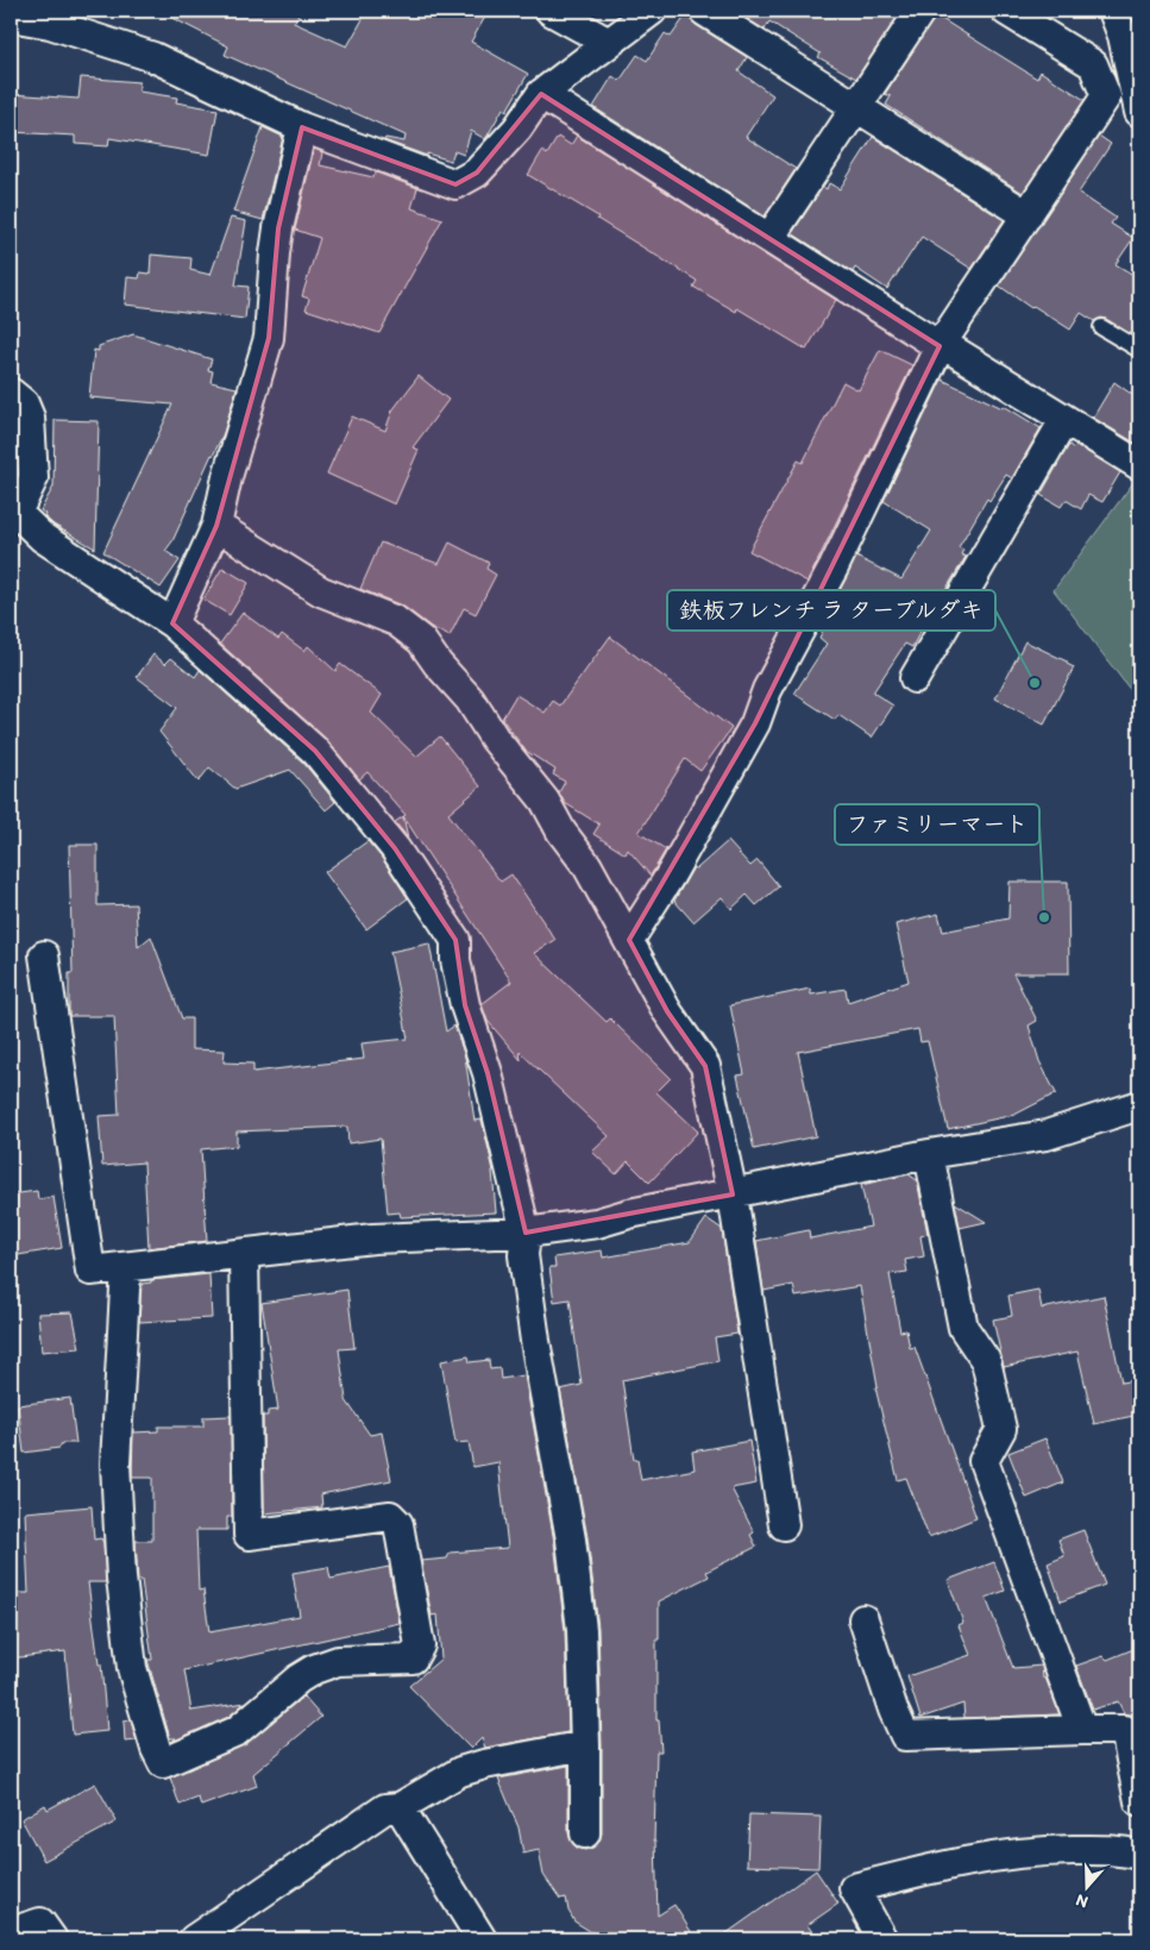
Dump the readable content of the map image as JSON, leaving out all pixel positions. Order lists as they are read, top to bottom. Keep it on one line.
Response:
{"places":["鉄板フレンチ ラ ターブルダキ","ファミリーマート"],"north":"bottom"}
